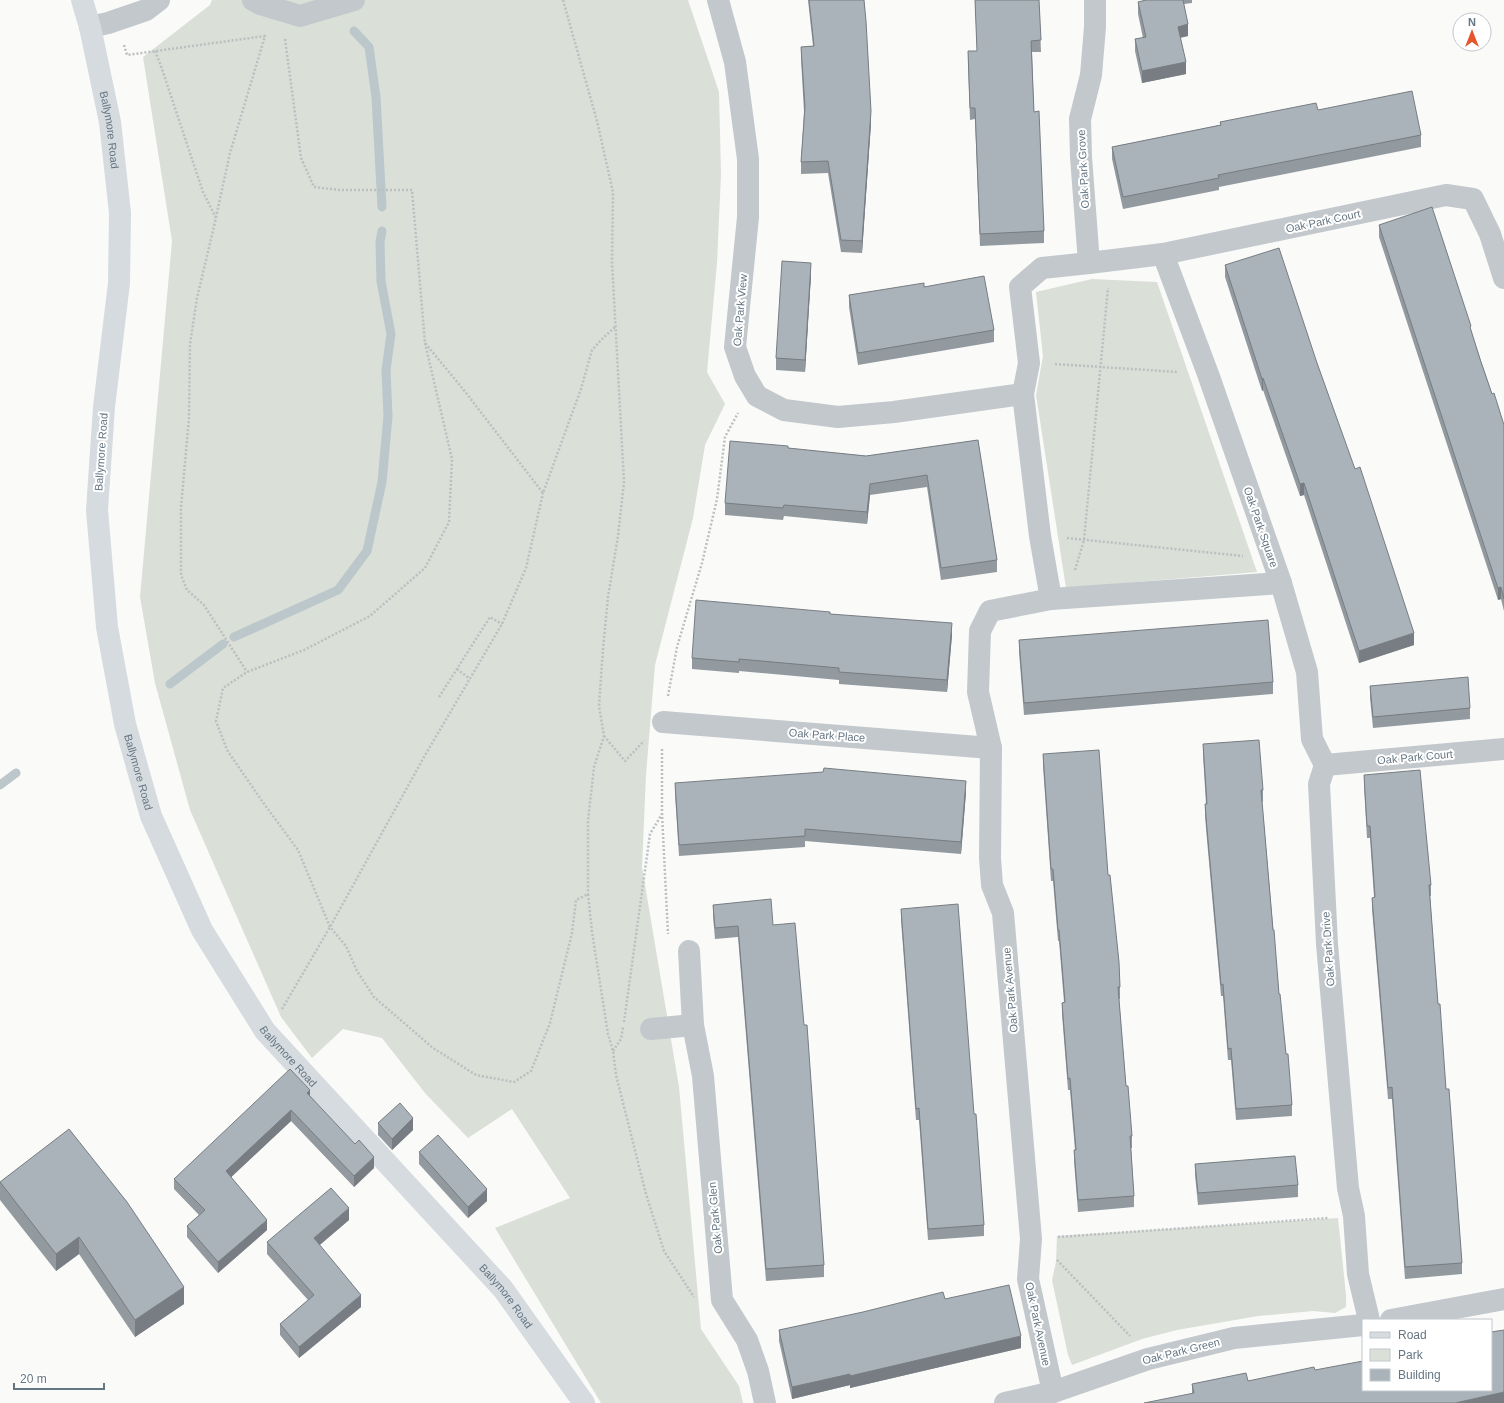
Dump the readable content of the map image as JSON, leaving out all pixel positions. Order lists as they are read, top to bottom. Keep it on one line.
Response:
{"streets":{"main road":["Ballymore Road"],"street":["Oak Park Grove","Oak Park Court","Oak Park View","Oak Park Square","Oak Park Place","Oak Park Drive","Oak Park Avenue","Oak Park Glen","Oak Park Green"]},"crossings":[["Oak Park Grove","Oak Park Court"],["Oak Park Court","Oak Park Square"],["Oak Park Court","Oak Park Drive"],["Oak Park Square","Oak Park Avenue"],["Oak Park Place","Oak Park Avenue"],["Oak Park Avenue","Oak Park Green"]],"legend":["Road","Park","Building"],"scale_bar":"20 m","north":"top"}
